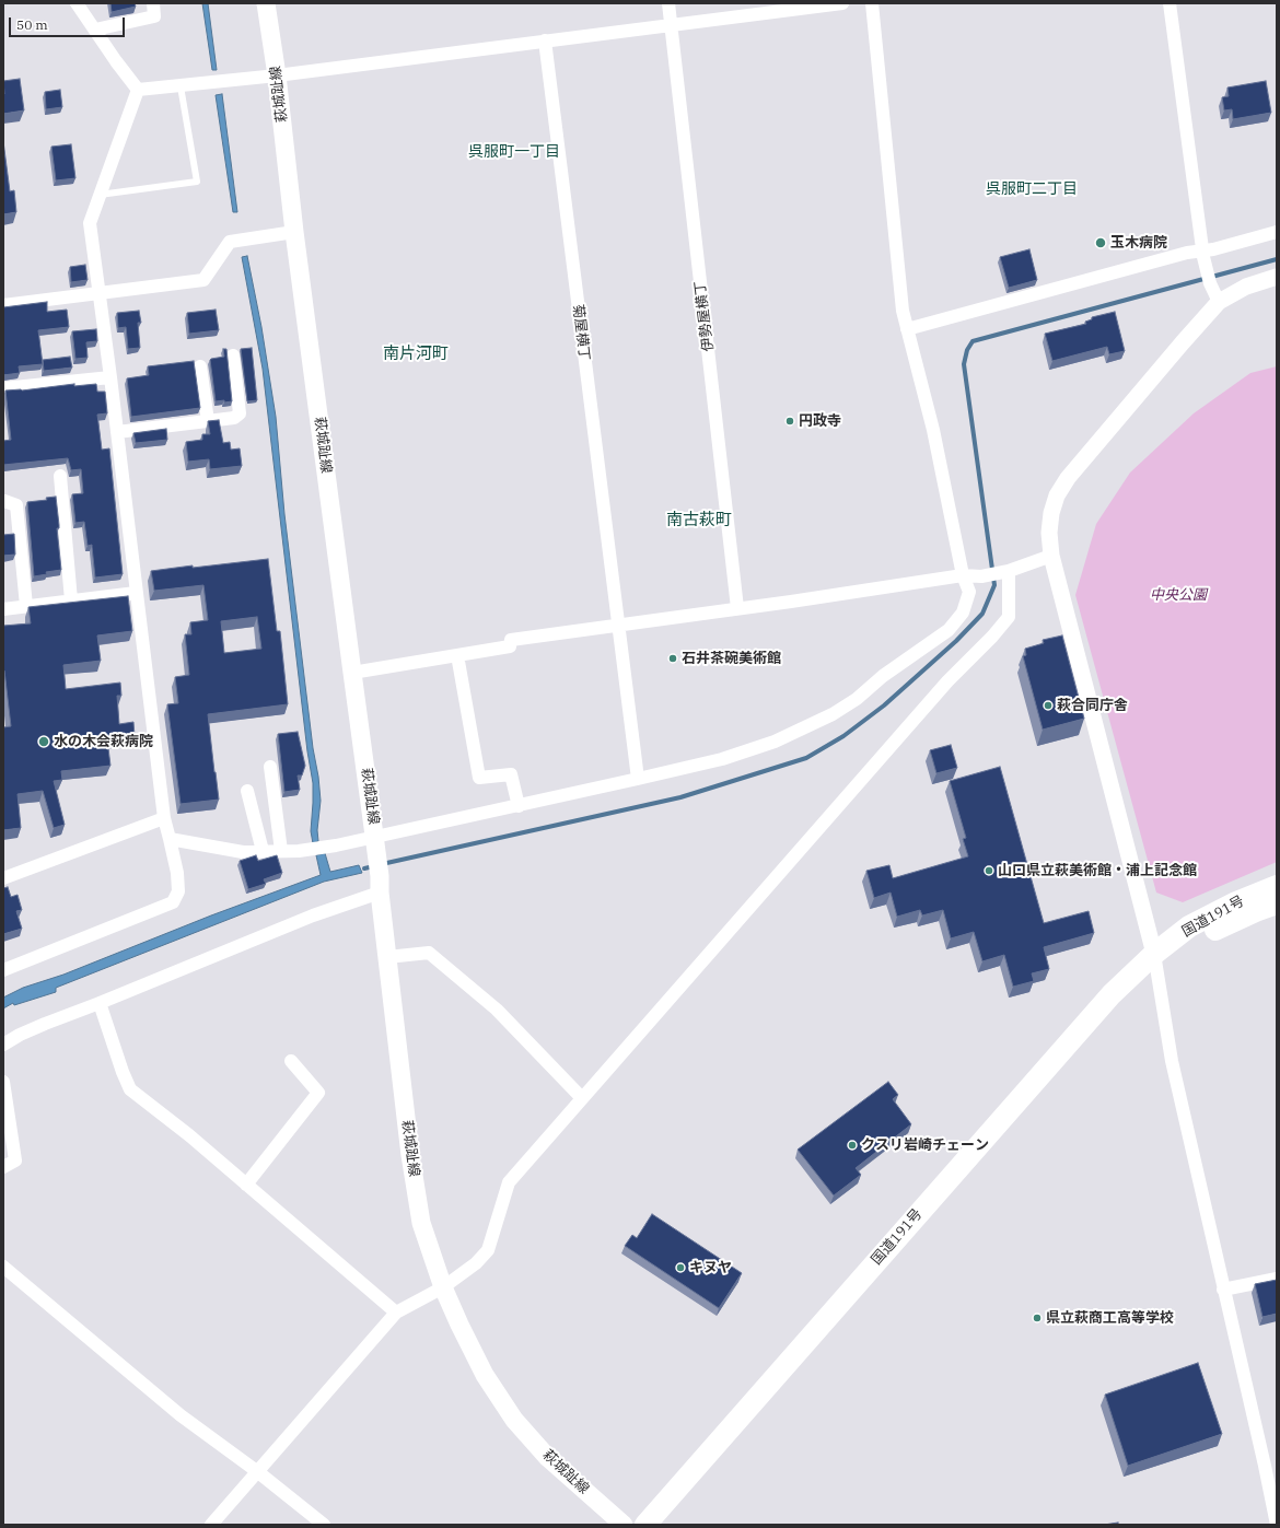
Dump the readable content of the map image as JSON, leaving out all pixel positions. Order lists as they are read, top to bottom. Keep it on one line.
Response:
{"streets":{"highway":["国道191号"],"main road":["萩城趾線"],"street":["伊勢屋横丁","菊屋横丁"]},"districts":["呉服町一丁目","呉服町二丁目","南片河町","南古萩町"],"parks":["中央公園"],"places":["玉木病院","円政寺","石井茶碗美術館","萩合同庁舎","水の木会萩病院","山口県立萩美術館・浦上記念館","クスリ岩崎チェーン","キヌヤ","県立萩商工高等学校"],"scale_bar":"50 m"}
